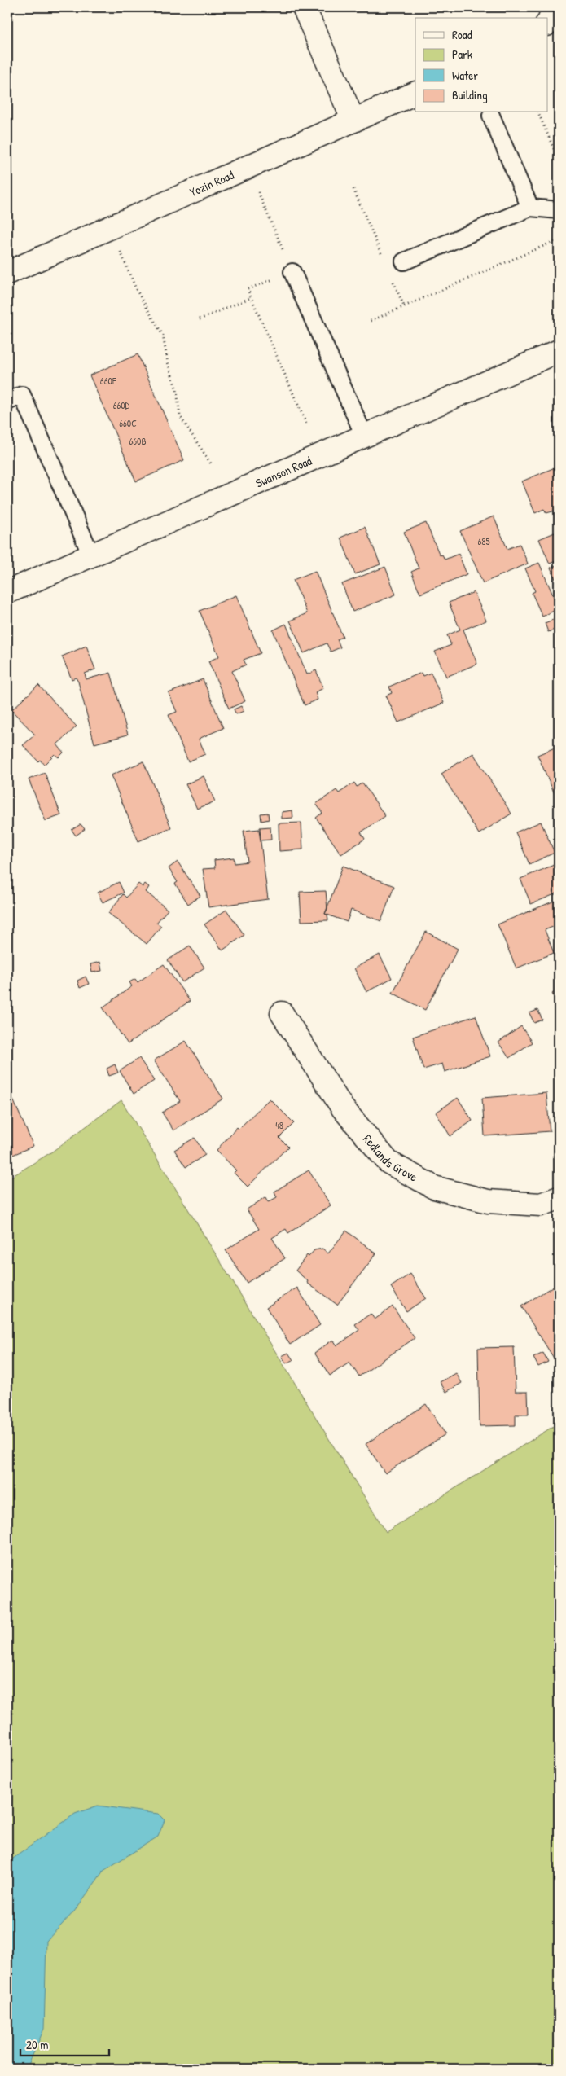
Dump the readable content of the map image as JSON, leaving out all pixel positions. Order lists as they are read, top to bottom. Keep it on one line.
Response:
{"streets":{"street":["Yozin Road","Swanson Road","Redlands Grove"]},"house_numbers":["660E","660D","660C","660B","685","48"],"legend":["Road","Park","Water","Building"],"scale_bar":"20 m"}
